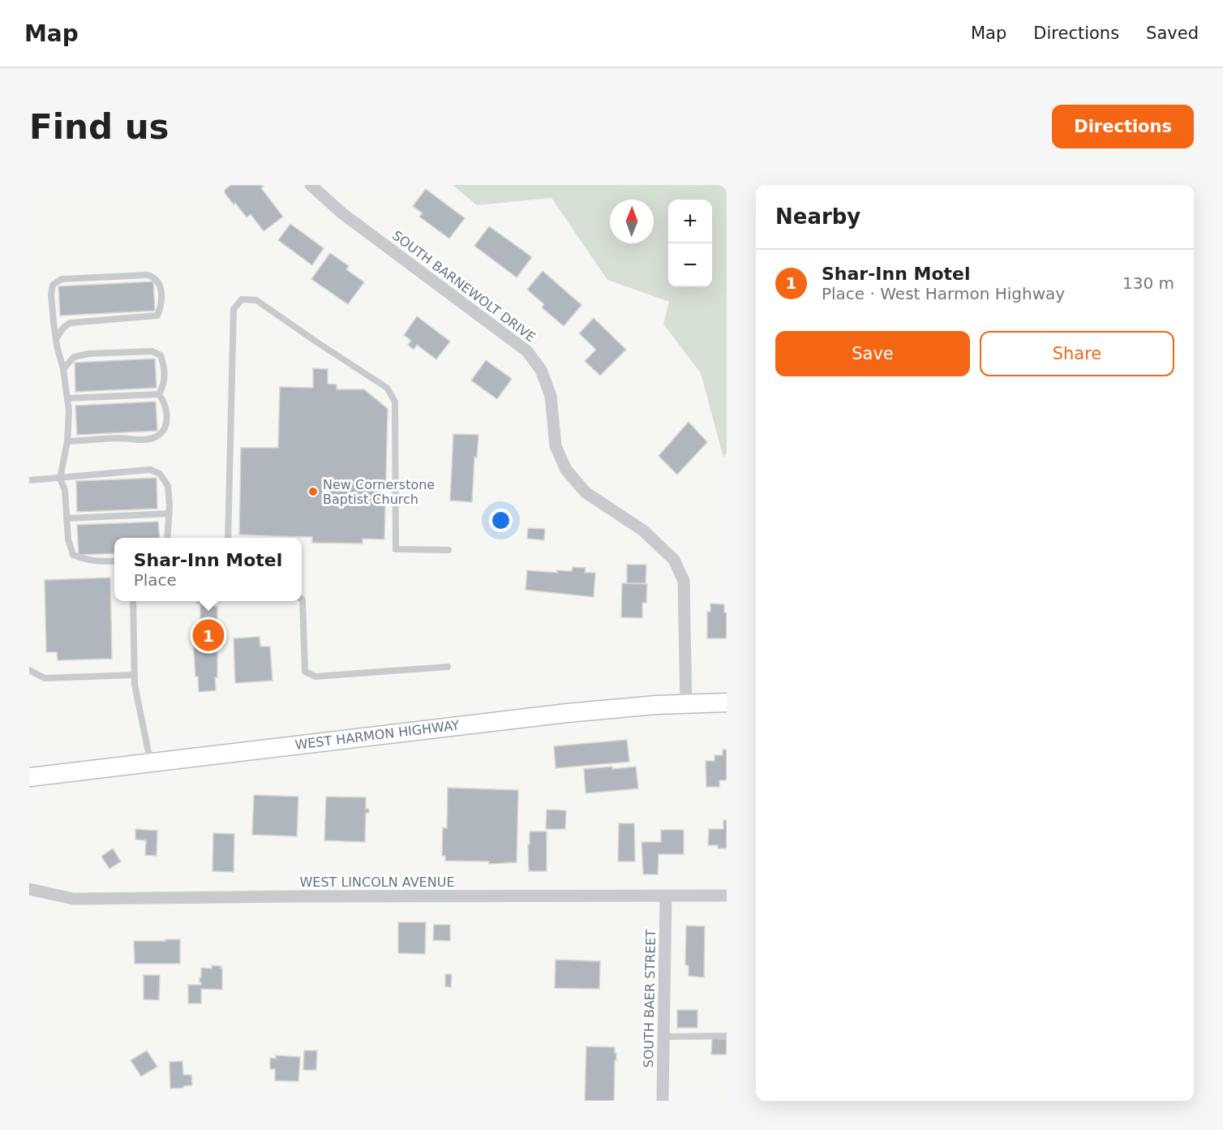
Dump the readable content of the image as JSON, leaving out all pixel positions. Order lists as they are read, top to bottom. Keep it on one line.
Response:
{"streets":{"main road":["WEST HARMON HIGHWAY"],"street":["SOUTH BARNEWOLT DRIVE","WEST LINCOLN AVENUE","SOUTH BAER STREET"]},"crossings":[["SOUTH BARNEWOLT DRIVE","WEST HARMON HIGHWAY"],["WEST LINCOLN AVENUE","SOUTH BAER STREET"]],"places":["New Cornerstone Baptist Church"],"north":"top","page":{"header":"Map","nav":["Map","Directions","Saved"],"buttons":["Directions",["Save","Share"]],"title":"Find us","heading":"Nearby","map_buttons":["+","−"],"list":[{"mark":"1","name":"Shar-Inn Motel","note":"Place · West Harmon Highway","value":"130 m"}],"popup":["Shar-Inn Motel","Place"],"pins":"1"}}
